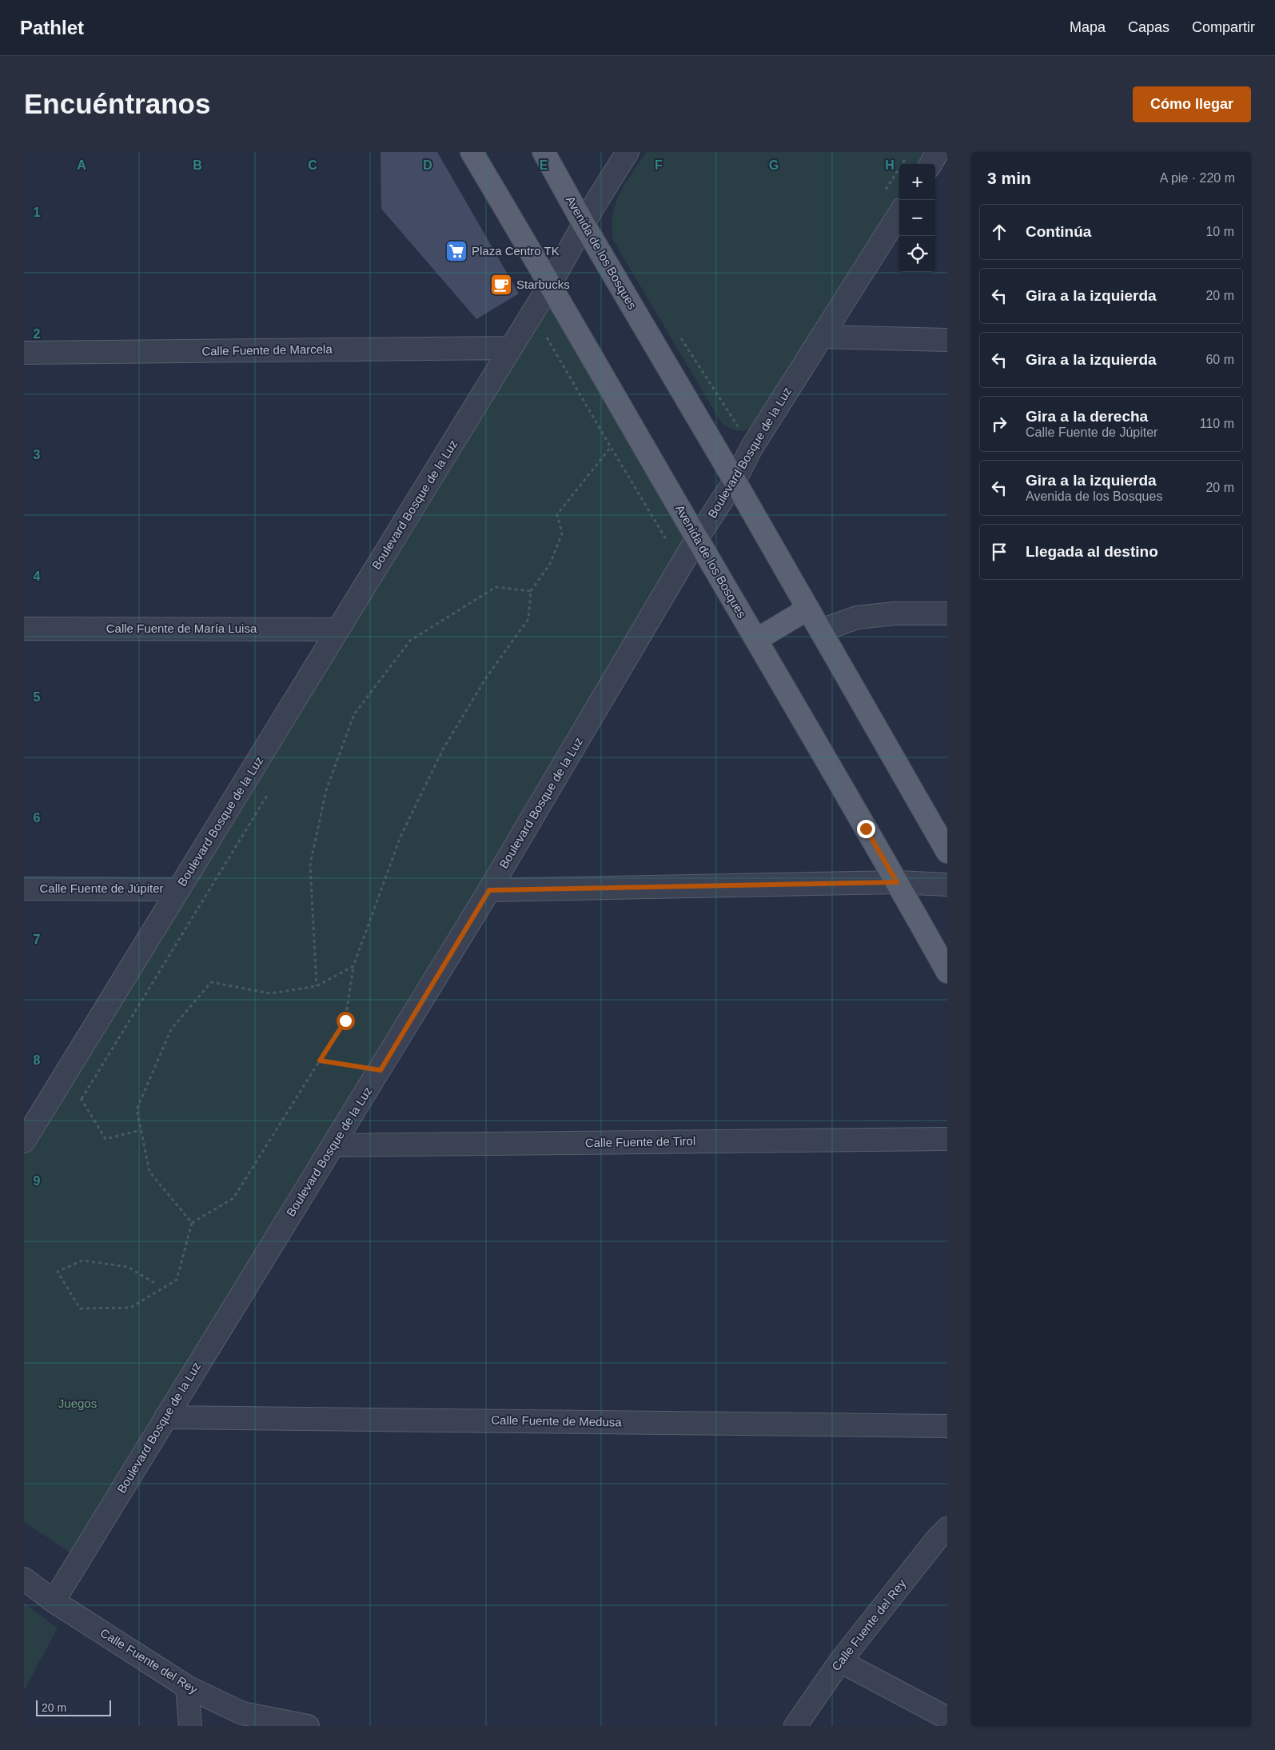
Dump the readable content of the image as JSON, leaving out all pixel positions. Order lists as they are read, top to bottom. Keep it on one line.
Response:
{"streets":{"main road":["Avenida de los Bosques"],"street":["Calle Fuente de Marcela","Boulevard Bosque de la Luz","Calle Fuente de María Luisa","Calle Fuente de Júpiter","Calle Fuente de Tirol","Calle Fuente de Medusa","Calle Fuente del Rey"]},"crossings":[["Avenida de los Bosques","Boulevard Bosque de la Luz"],["Calle Fuente de Marcela","Boulevard Bosque de la Luz"],["Boulevard Bosque de la Luz","Calle Fuente de María Luisa"],["Boulevard Bosque de la Luz","Calle Fuente de Júpiter"],["Boulevard Bosque de la Luz","Calle Fuente de Tirol"],["Boulevard Bosque de la Luz","Calle Fuente de Medusa"],["Boulevard Bosque de la Luz","Calle Fuente del Rey"]],"parks":["Juegos"],"places":{"supermarket":["Plaza Centro TK"],"cafe":["Starbucks"]},"scale_bar":"20 m","page":{"header":"Pathlet","nav":["Mapa","Capas","Compartir"],"buttons":"Cómo llegar","title":"Encuéntranos","heading":["3 min","A pie · 220 m"],"map_buttons":["+","−"],"list":[["Continúa","10 m"],["Gira a la izquierda","20 m"],["Gira a la izquierda","60 m"],["Gira a la derecha","Calle Fuente de Júpiter","110 m"],["Gira a la izquierda","Avenida de los Bosques","20 m"],"Llegada al destino"],"scale":"20 m"},"grid":{"columns":["A","B","C","D","E","F","G","H"],"rows":["1","2","3","4","5","6","7","8","9"]}}
